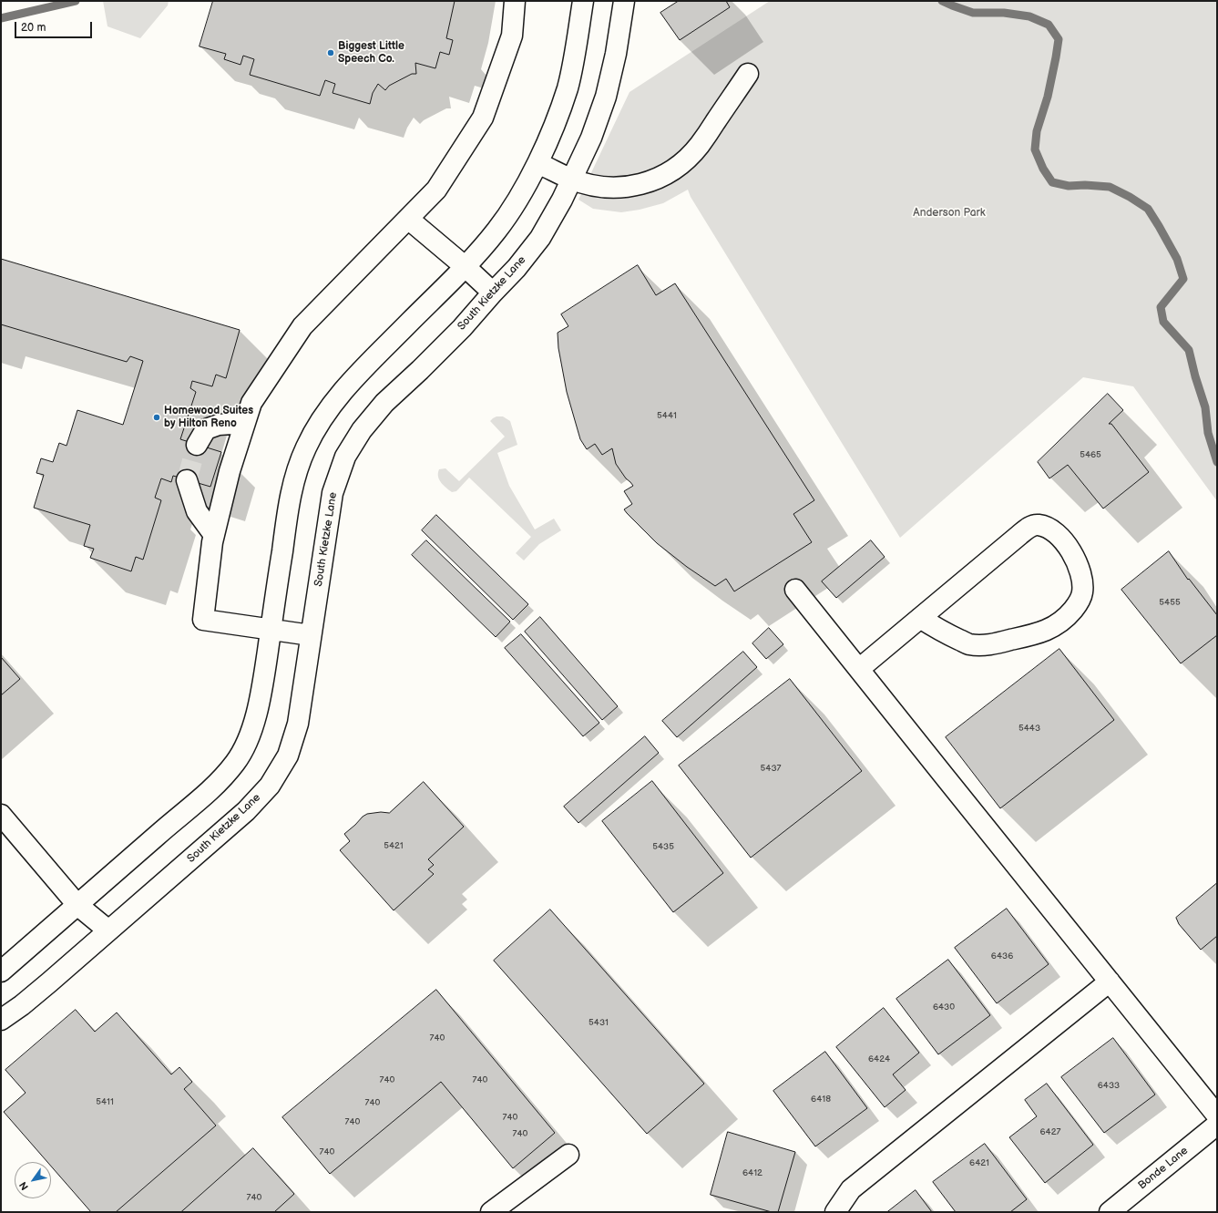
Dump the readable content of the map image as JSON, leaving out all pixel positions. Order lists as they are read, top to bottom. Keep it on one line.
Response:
{"streets":{"street":["South Kietzke Lane","Bonde Lane"]},"parks":["Anderson Park"],"places":["Biggest Little Speech Co.","Homewood Suites by Hilton Reno"],"house_numbers":["5441","5465","5455","5443","5437","5421","5435","6436","6430","5431","740","6424","740","740","6433","6418","5411","740","740","740","6427","740","740","6421","6412","740"],"scale_bar":"20 m","north":"bottom left"}
